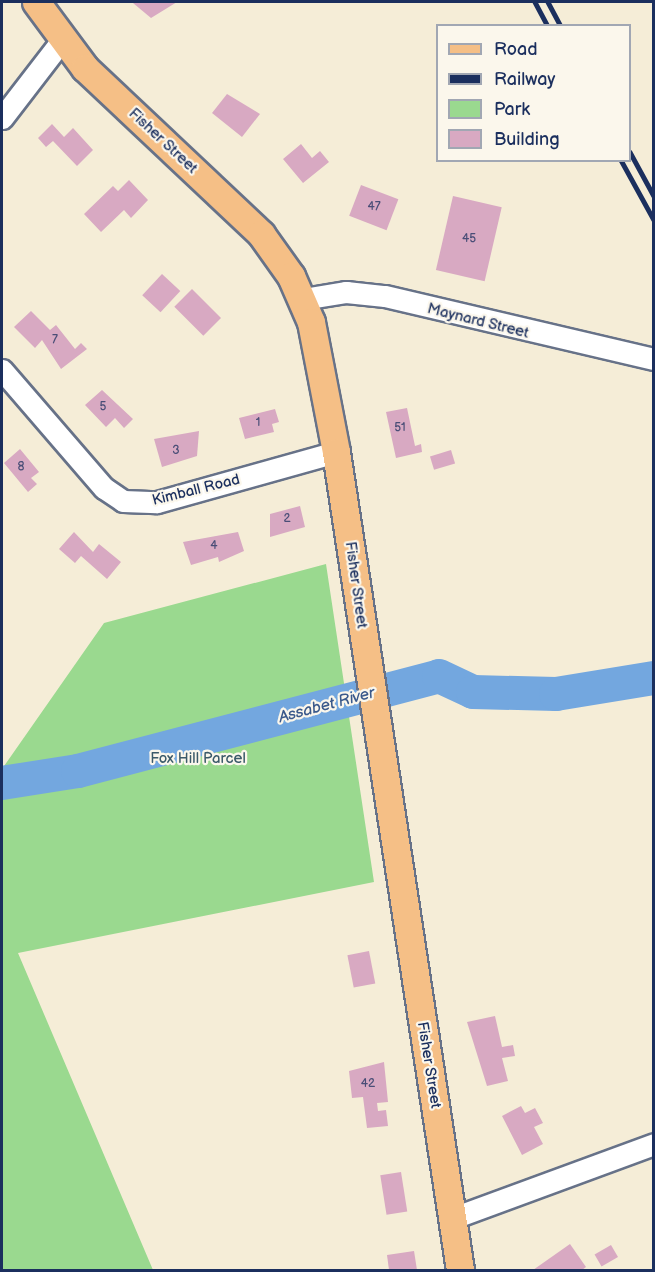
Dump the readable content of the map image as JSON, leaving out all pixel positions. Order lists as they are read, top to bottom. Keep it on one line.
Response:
{"streets":{"main road":["Fisher Street"],"street":["Maynard Street","Kimball Road"]},"crossings":[["Fisher Street","Maynard Street"],["Fisher Street","Kimball Road"]],"water":["Assabet River"],"parks":["Fox Hill Parcel"],"house_numbers":["47","45","7","5","1","51","3","8","2","4","42"],"legend":["Road","Railway","Park","Building"]}
